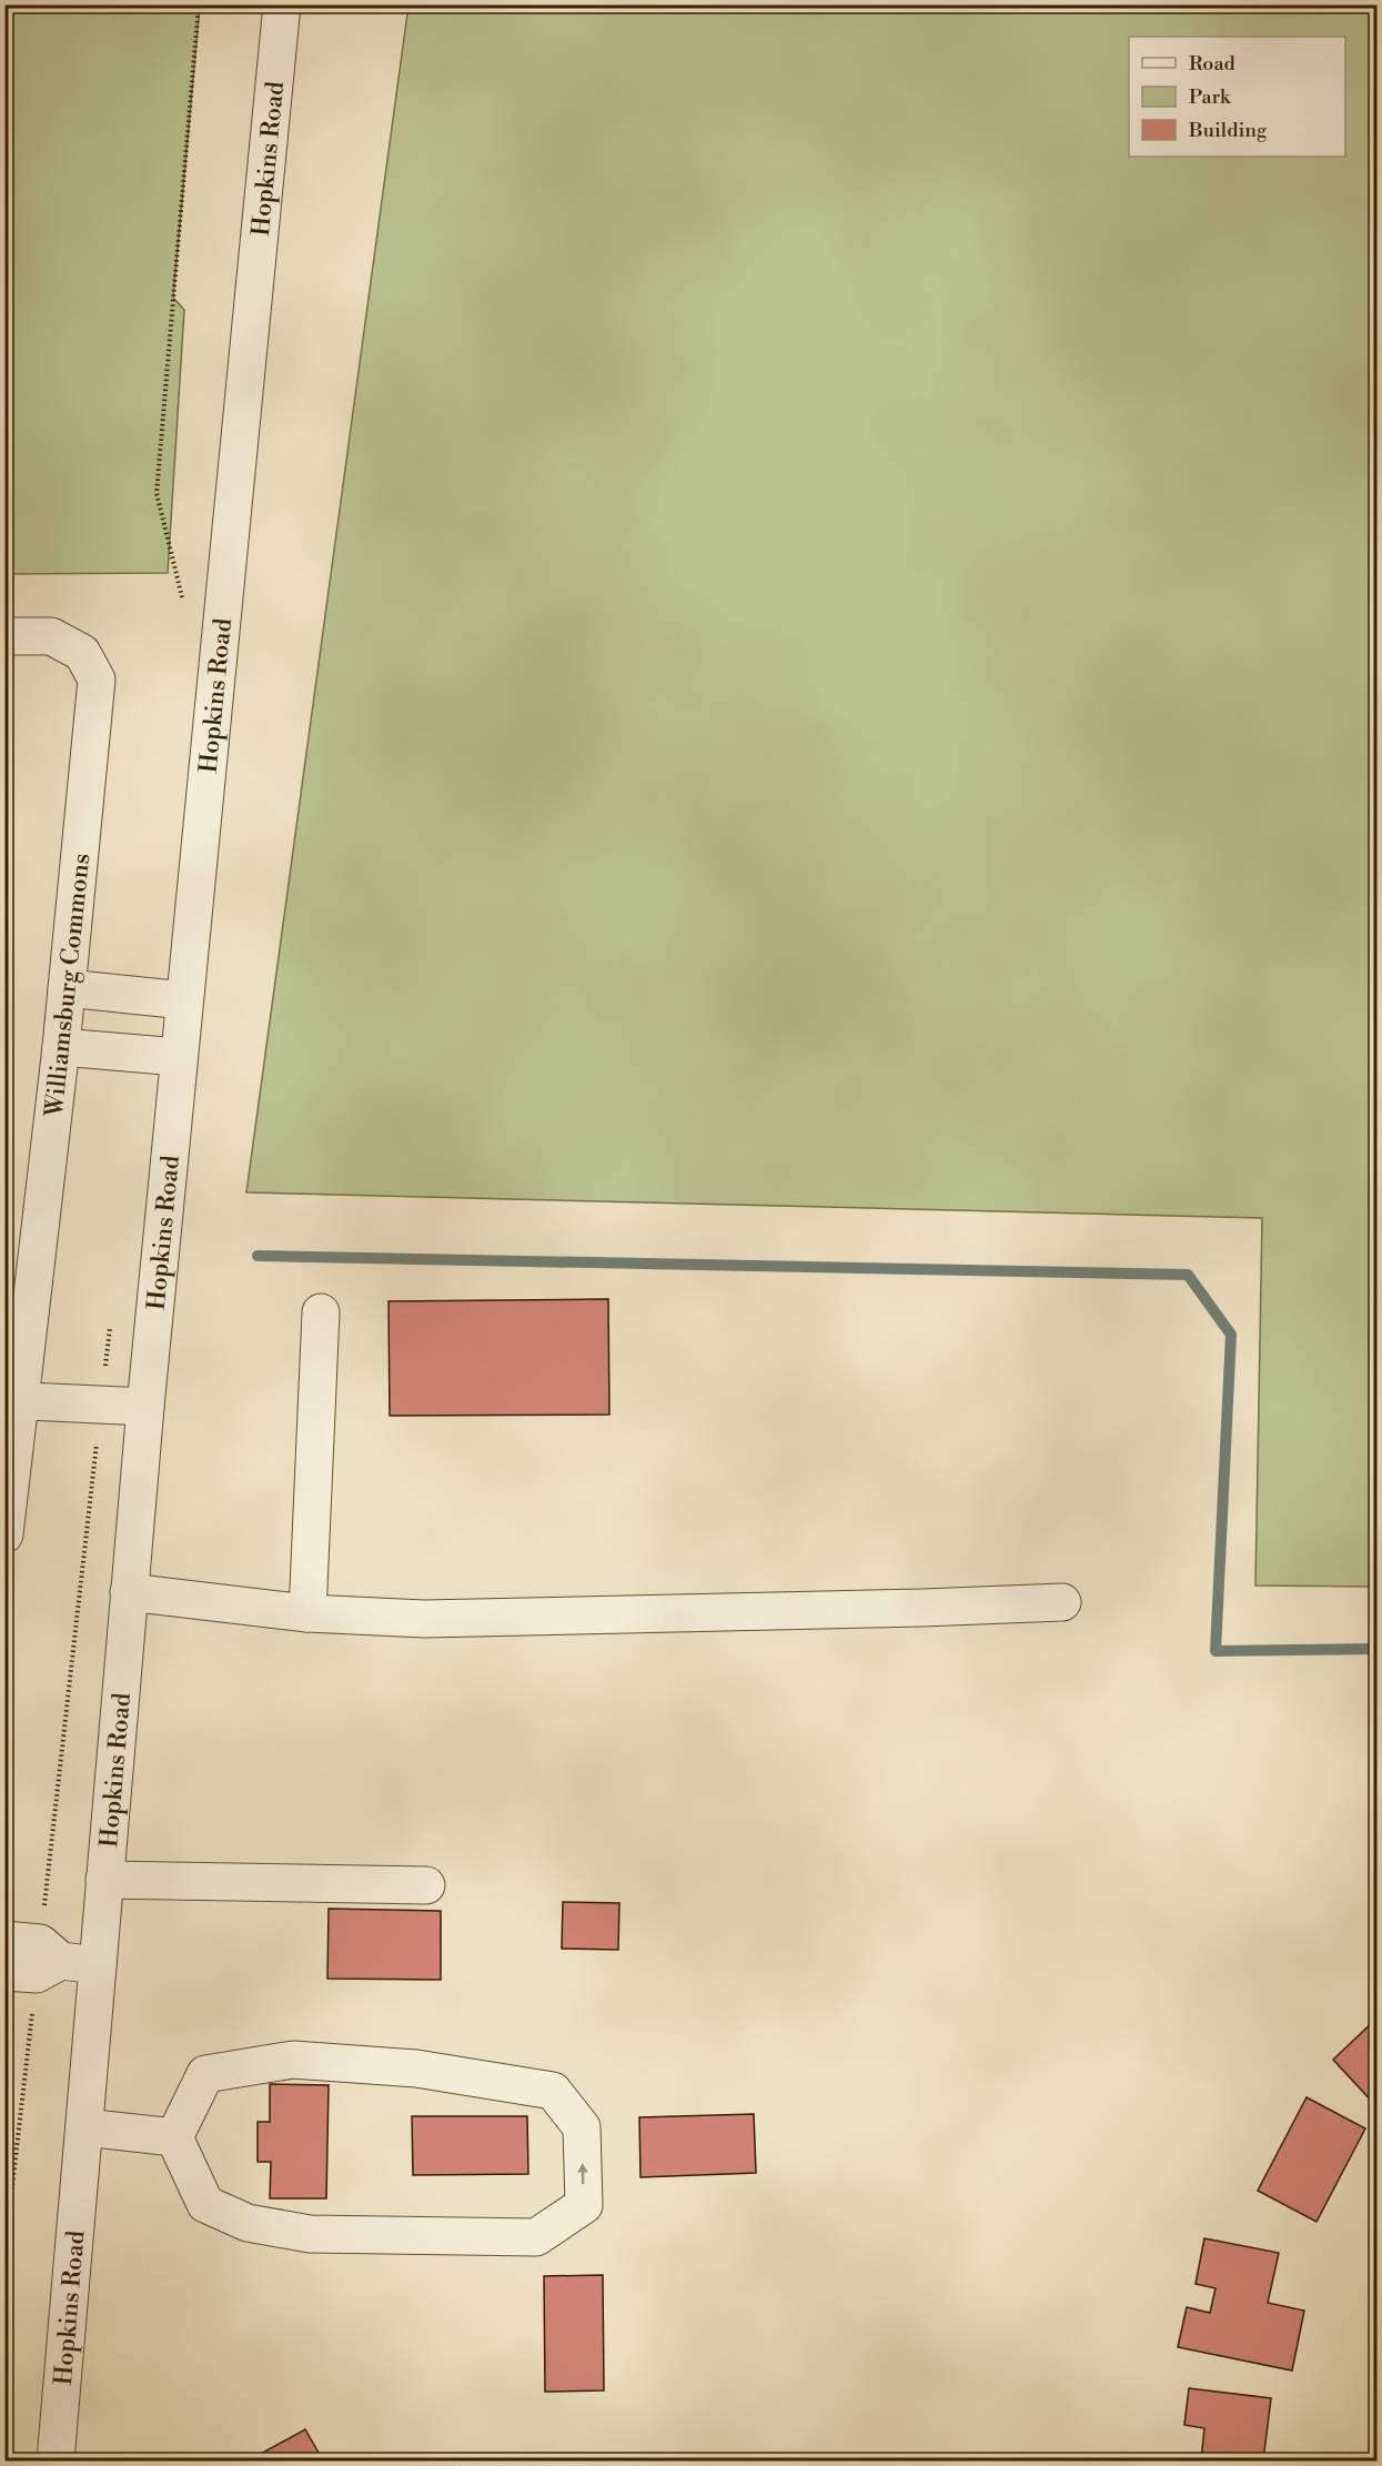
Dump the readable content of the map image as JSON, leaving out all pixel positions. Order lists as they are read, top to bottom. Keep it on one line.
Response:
{"streets":{"street":["Hopkins Road","Williamsburg Commons"]},"legend":["Road","Park","Building"]}
